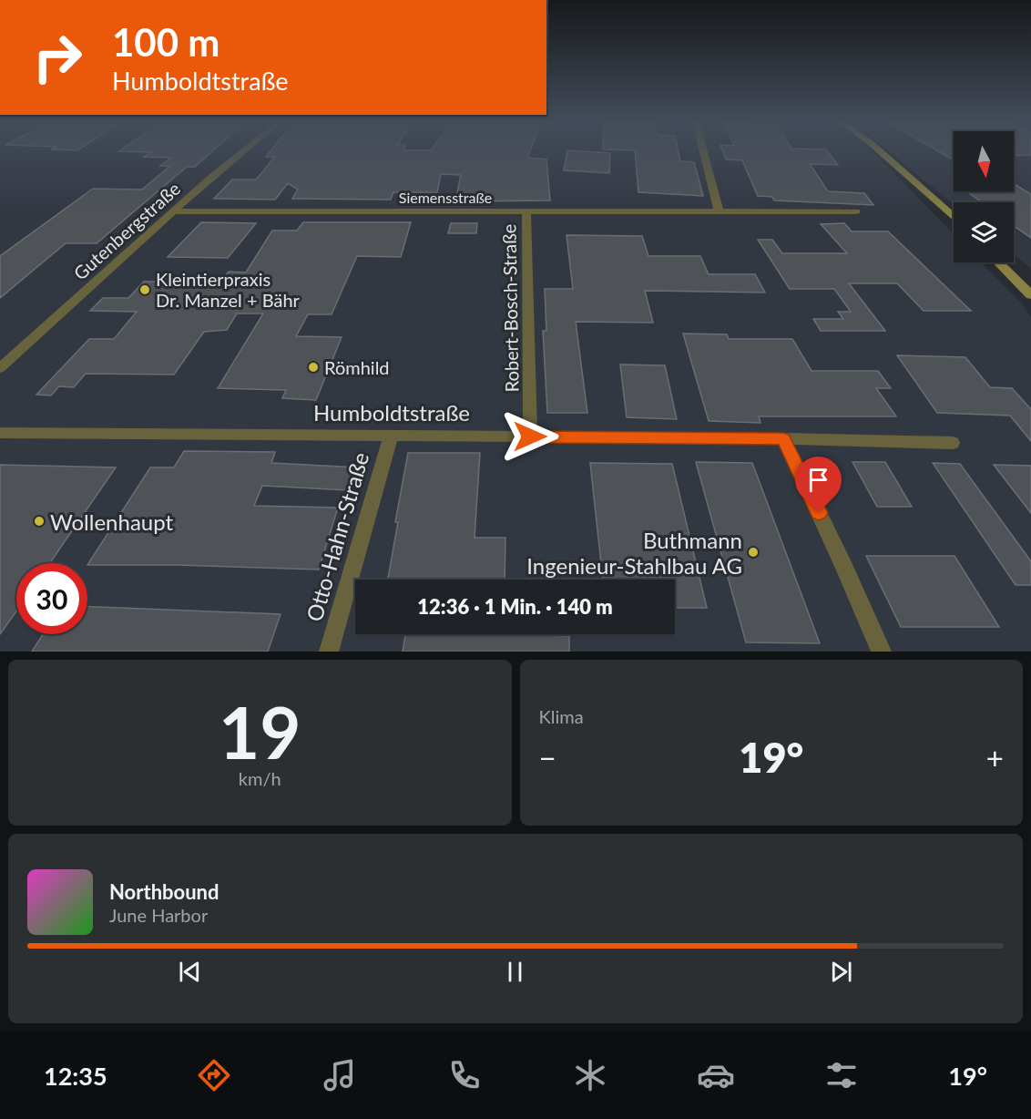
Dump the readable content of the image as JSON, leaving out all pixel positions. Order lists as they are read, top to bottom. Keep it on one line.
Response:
{"streets":{"street":["Siemensstraße","Gutenbergstraße","Robert-Bosch-Straße","Humboldtstraße","Otto-Hahn-Straße"]},"crossings":[["Siemensstraße","Gutenbergstraße"],["Siemensstraße","Robert-Bosch-Straße"],["Robert-Bosch-Straße","Humboldtstraße"],["Humboldtstraße","Otto-Hahn-Straße"]],"places":["Kleintierpraxis Dr. Manzel + Bähr","Römhild","Wollenhaupt","Buthmann Ingenieur-Stahlbau AG"],"north":"bottom","page":{"turn":["100 m","Humboldtstraße"],"limit":"30","trip":"12:36 · 1 Min. · 140 m","tile":[["19","km/h"],"Klima"],"heat":["−","19°","+"],"song":["Northbound","June Harbor"],"tabs":["12:35","19°"]}}
